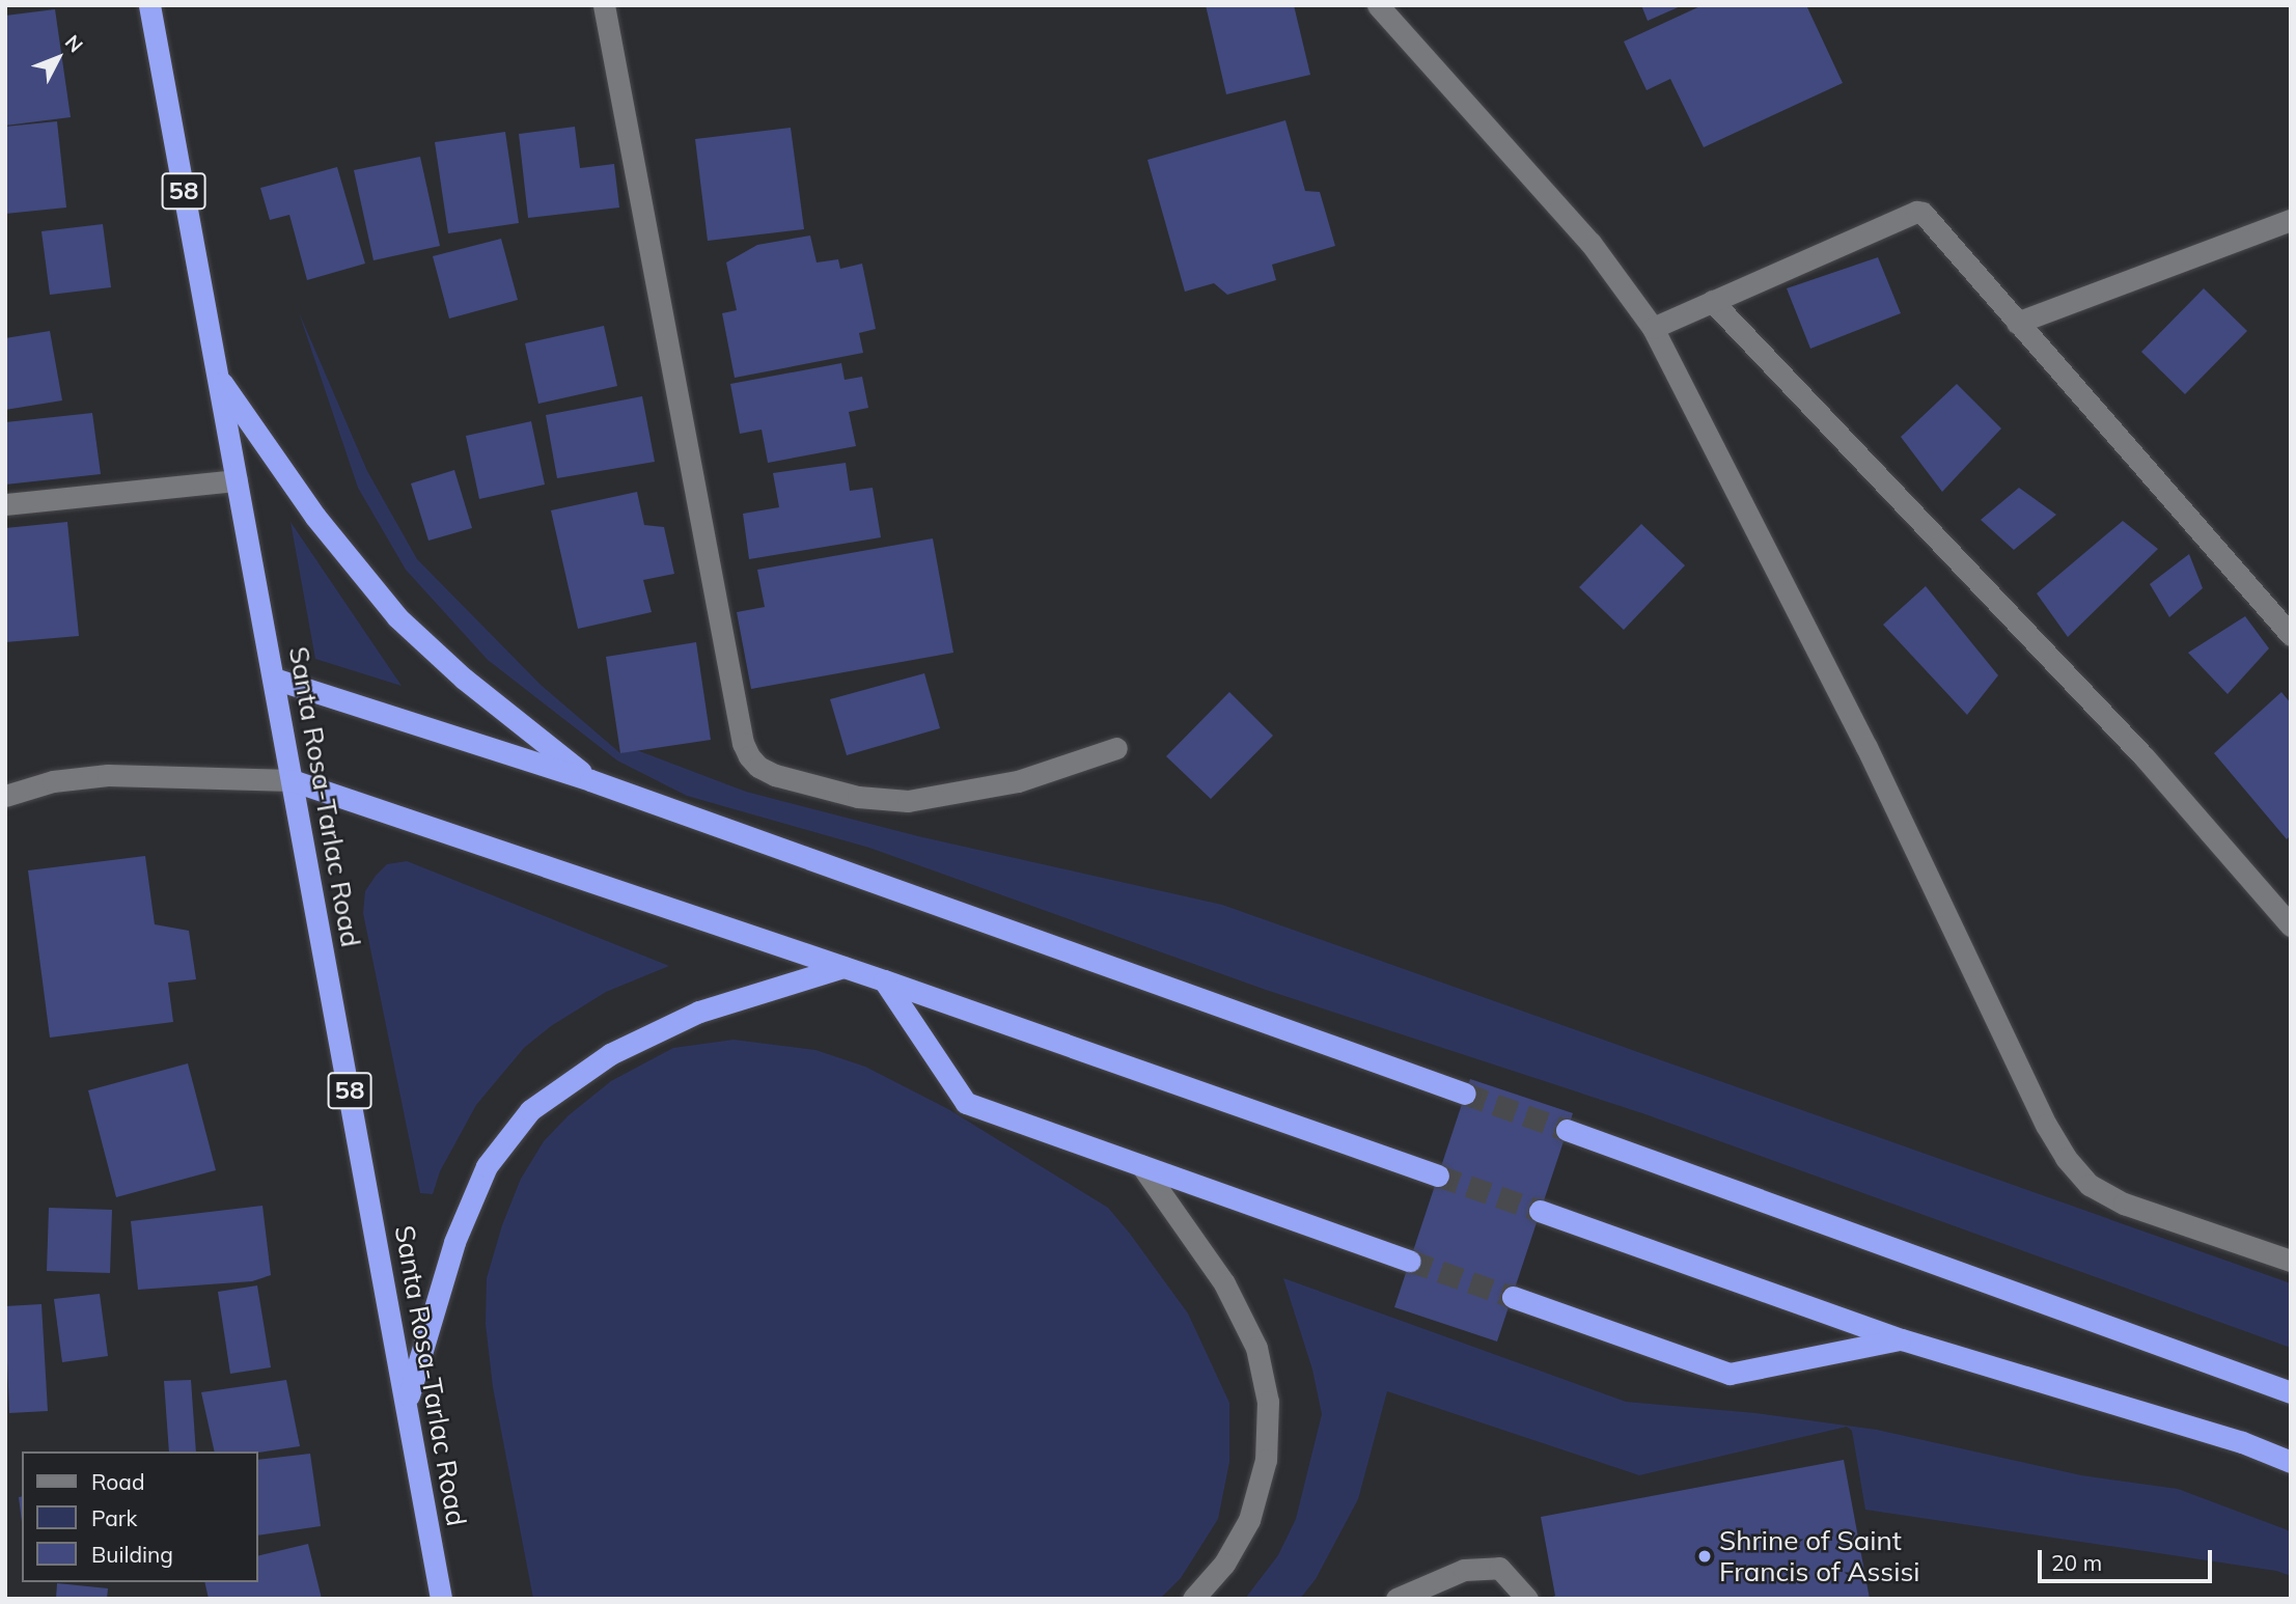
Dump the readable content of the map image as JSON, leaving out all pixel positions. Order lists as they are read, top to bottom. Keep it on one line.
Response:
{"streets":{"highway":["58","Santa Rosa-Tarlac Road"]},"places":["Shrine of Saint Francis of Assisi"],"legend":["Road","Park","Building"],"scale_bar":"20 m","north":"top right"}
